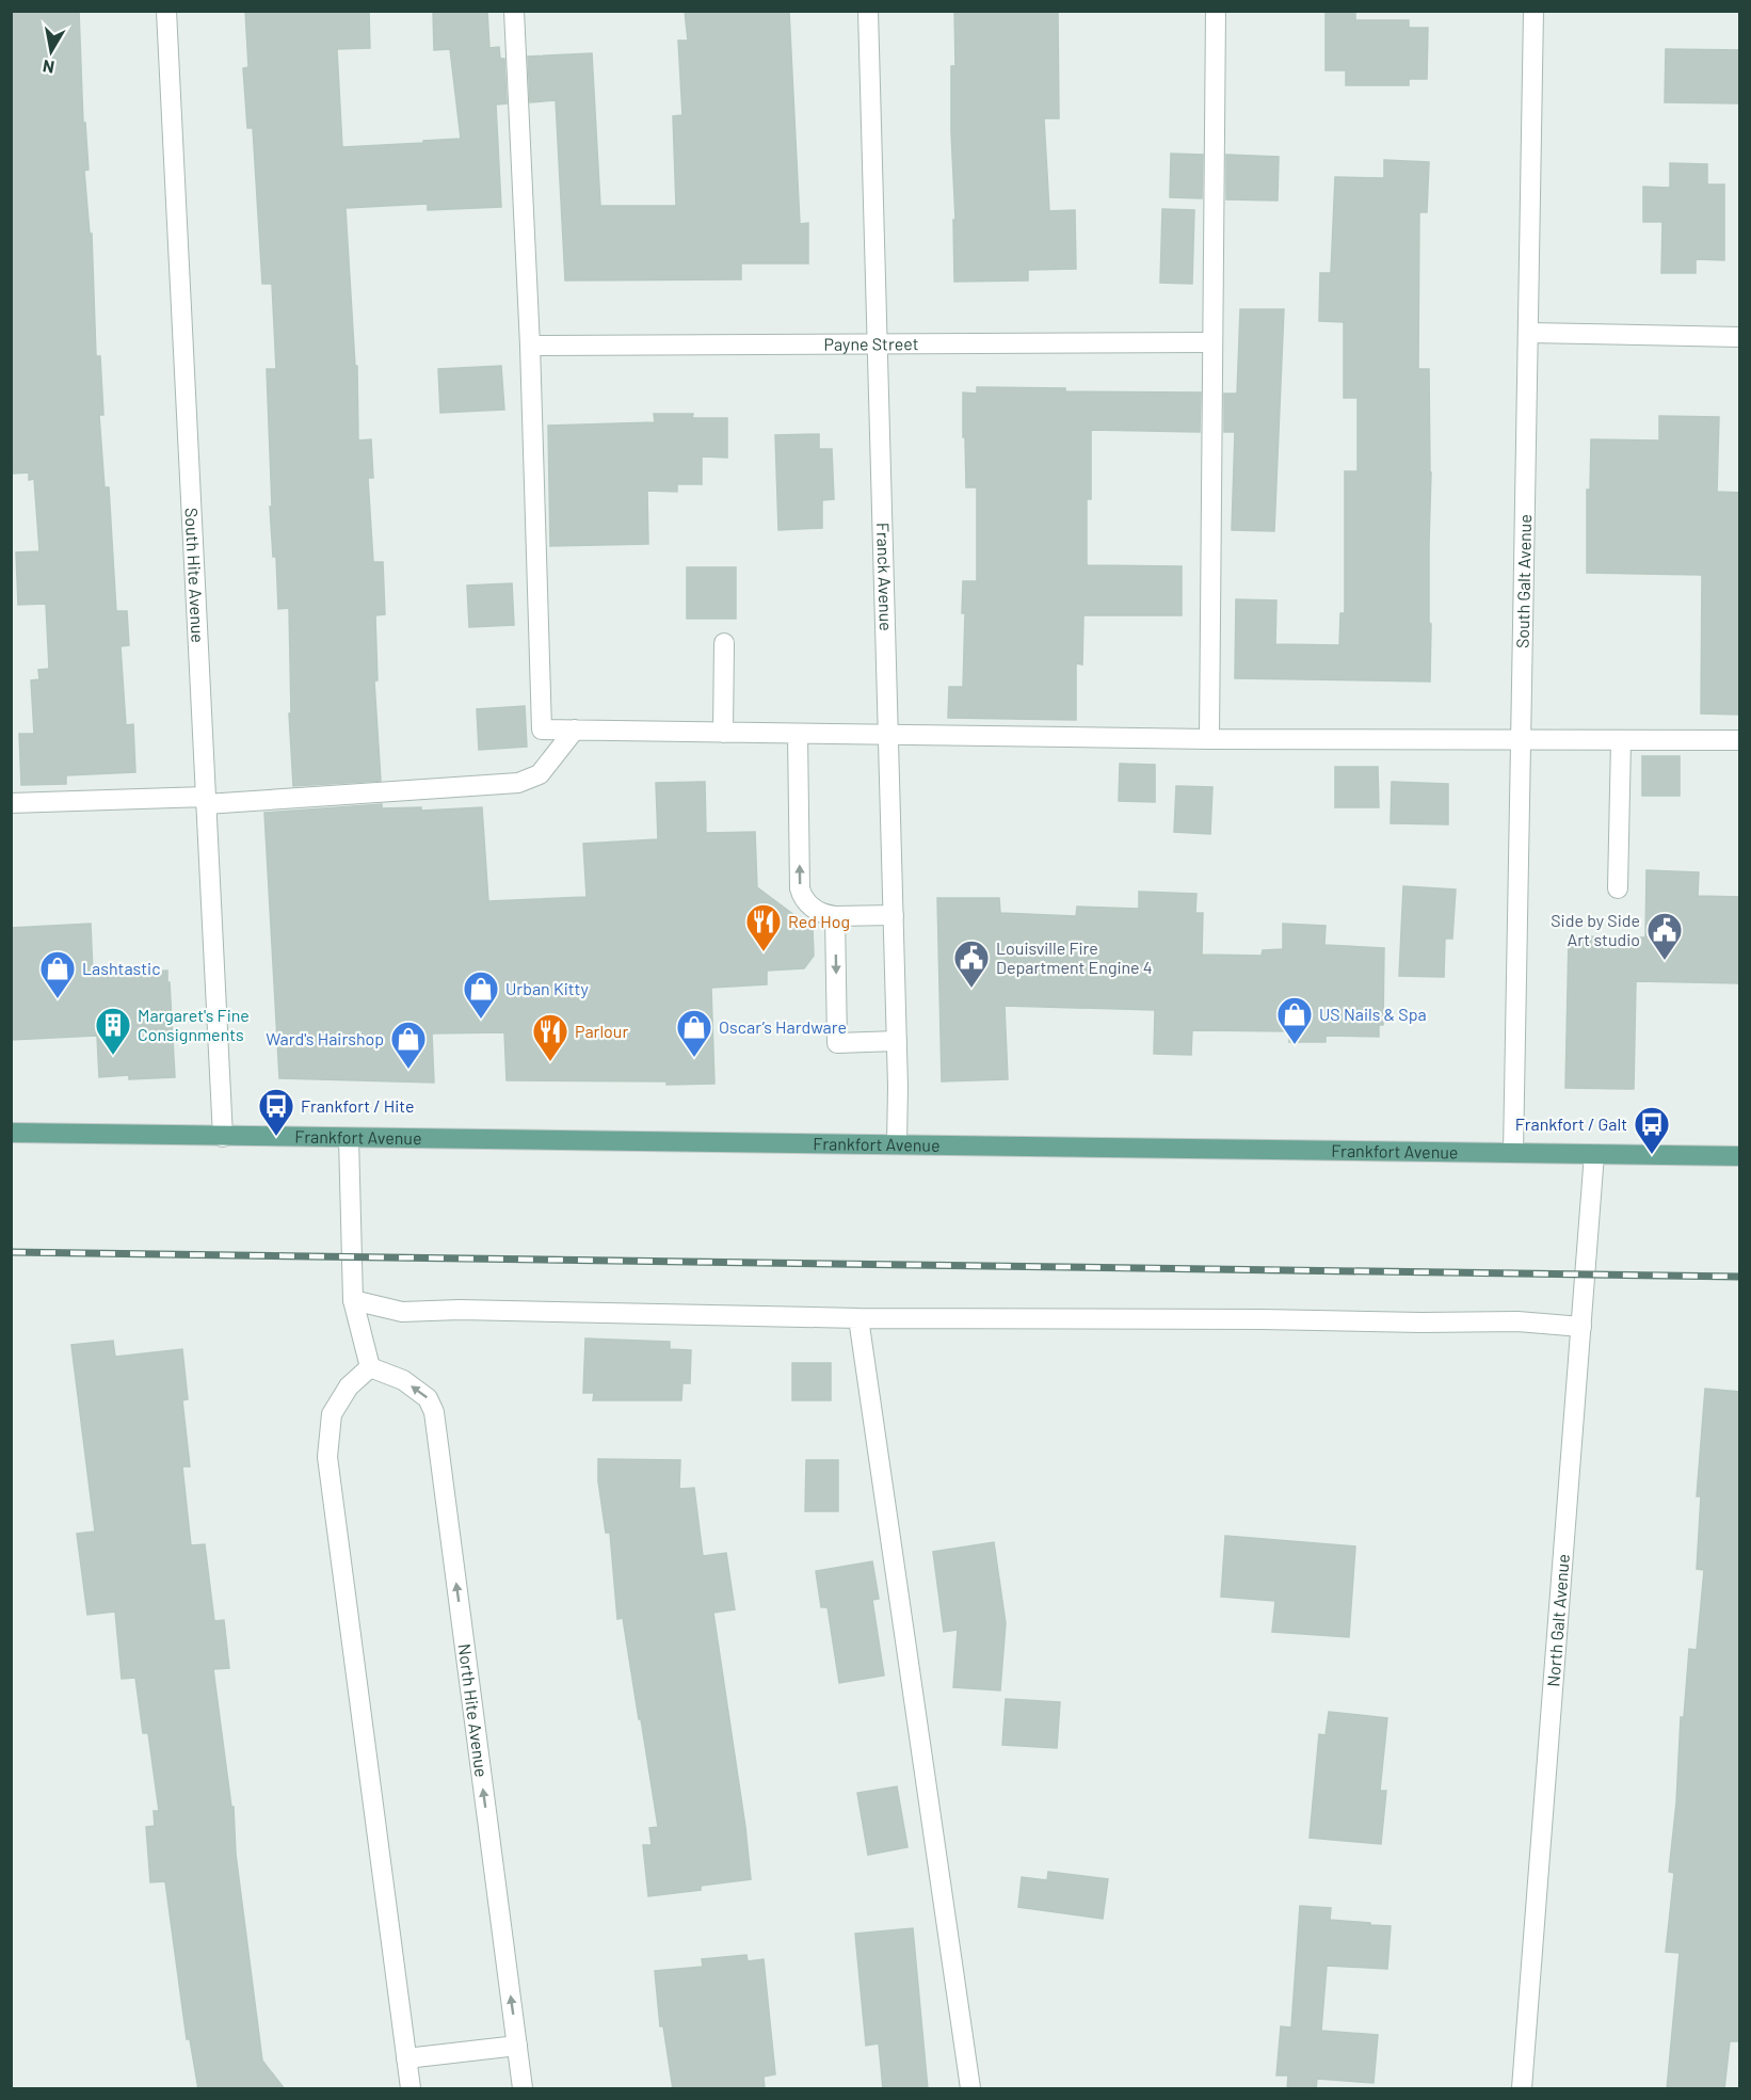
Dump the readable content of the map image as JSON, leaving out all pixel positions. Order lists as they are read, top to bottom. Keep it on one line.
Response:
{"streets":{"main road":["Frankfort Avenue"],"street":["Payne Street","South Hite Avenue","Franck Avenue","South Galt Avenue","North Galt Avenue","North Hite Avenue"]},"crossings":[["Payne Street","Franck Avenue"],["South Hite Avenue","Frankfort Avenue"],["Franck Avenue","Frankfort Avenue"],["South Galt Avenue","Frankfort Avenue"],["Frankfort Avenue","North Galt Avenue"]],"places":{"restaurant":["Red Hog","Parlour"],"public building":["Side by Side Art studio","Louisville Fire Department Engine 4"],"shop":["Lashtastic","Urban Kitty","US Nails & Spa","Oscar’s Hardware","Ward's Hairshop"],"building":["Margaret's Fine Consignments"],"bus stop":["Frankfort / Hite","Frankfort / Galt"]},"north":"bottom"}
